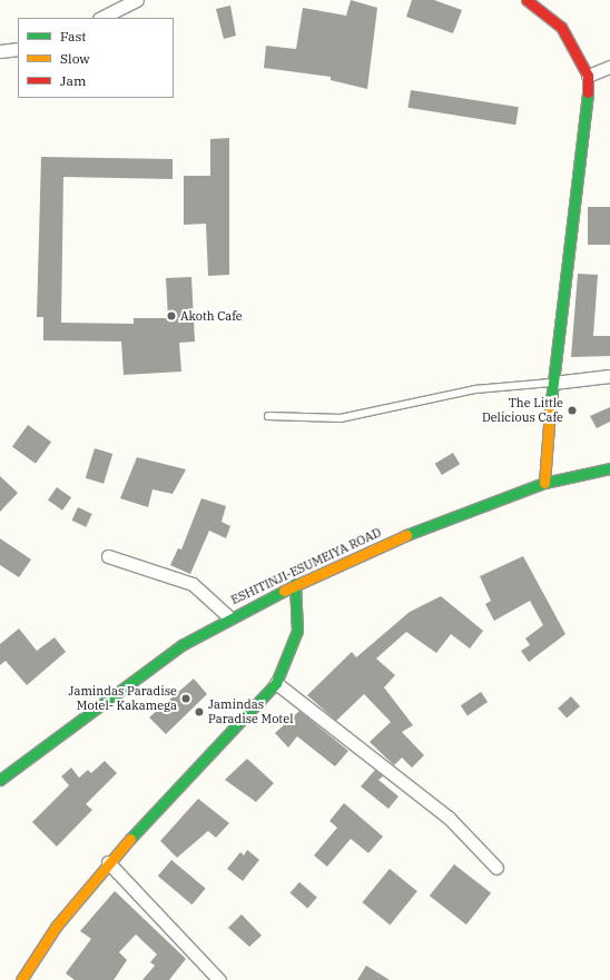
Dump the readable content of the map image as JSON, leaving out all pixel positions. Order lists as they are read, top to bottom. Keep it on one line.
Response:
{"streets":{"main road":["ESHITINJI-ESUMEIYA ROAD"]},"places":["Akoth Cafe","The Little Delicious Cafe","Jamindas Paradise Motel- Kakamega","Jamindas Paradise Motel"],"legend":["Fast","Slow","Jam"]}
